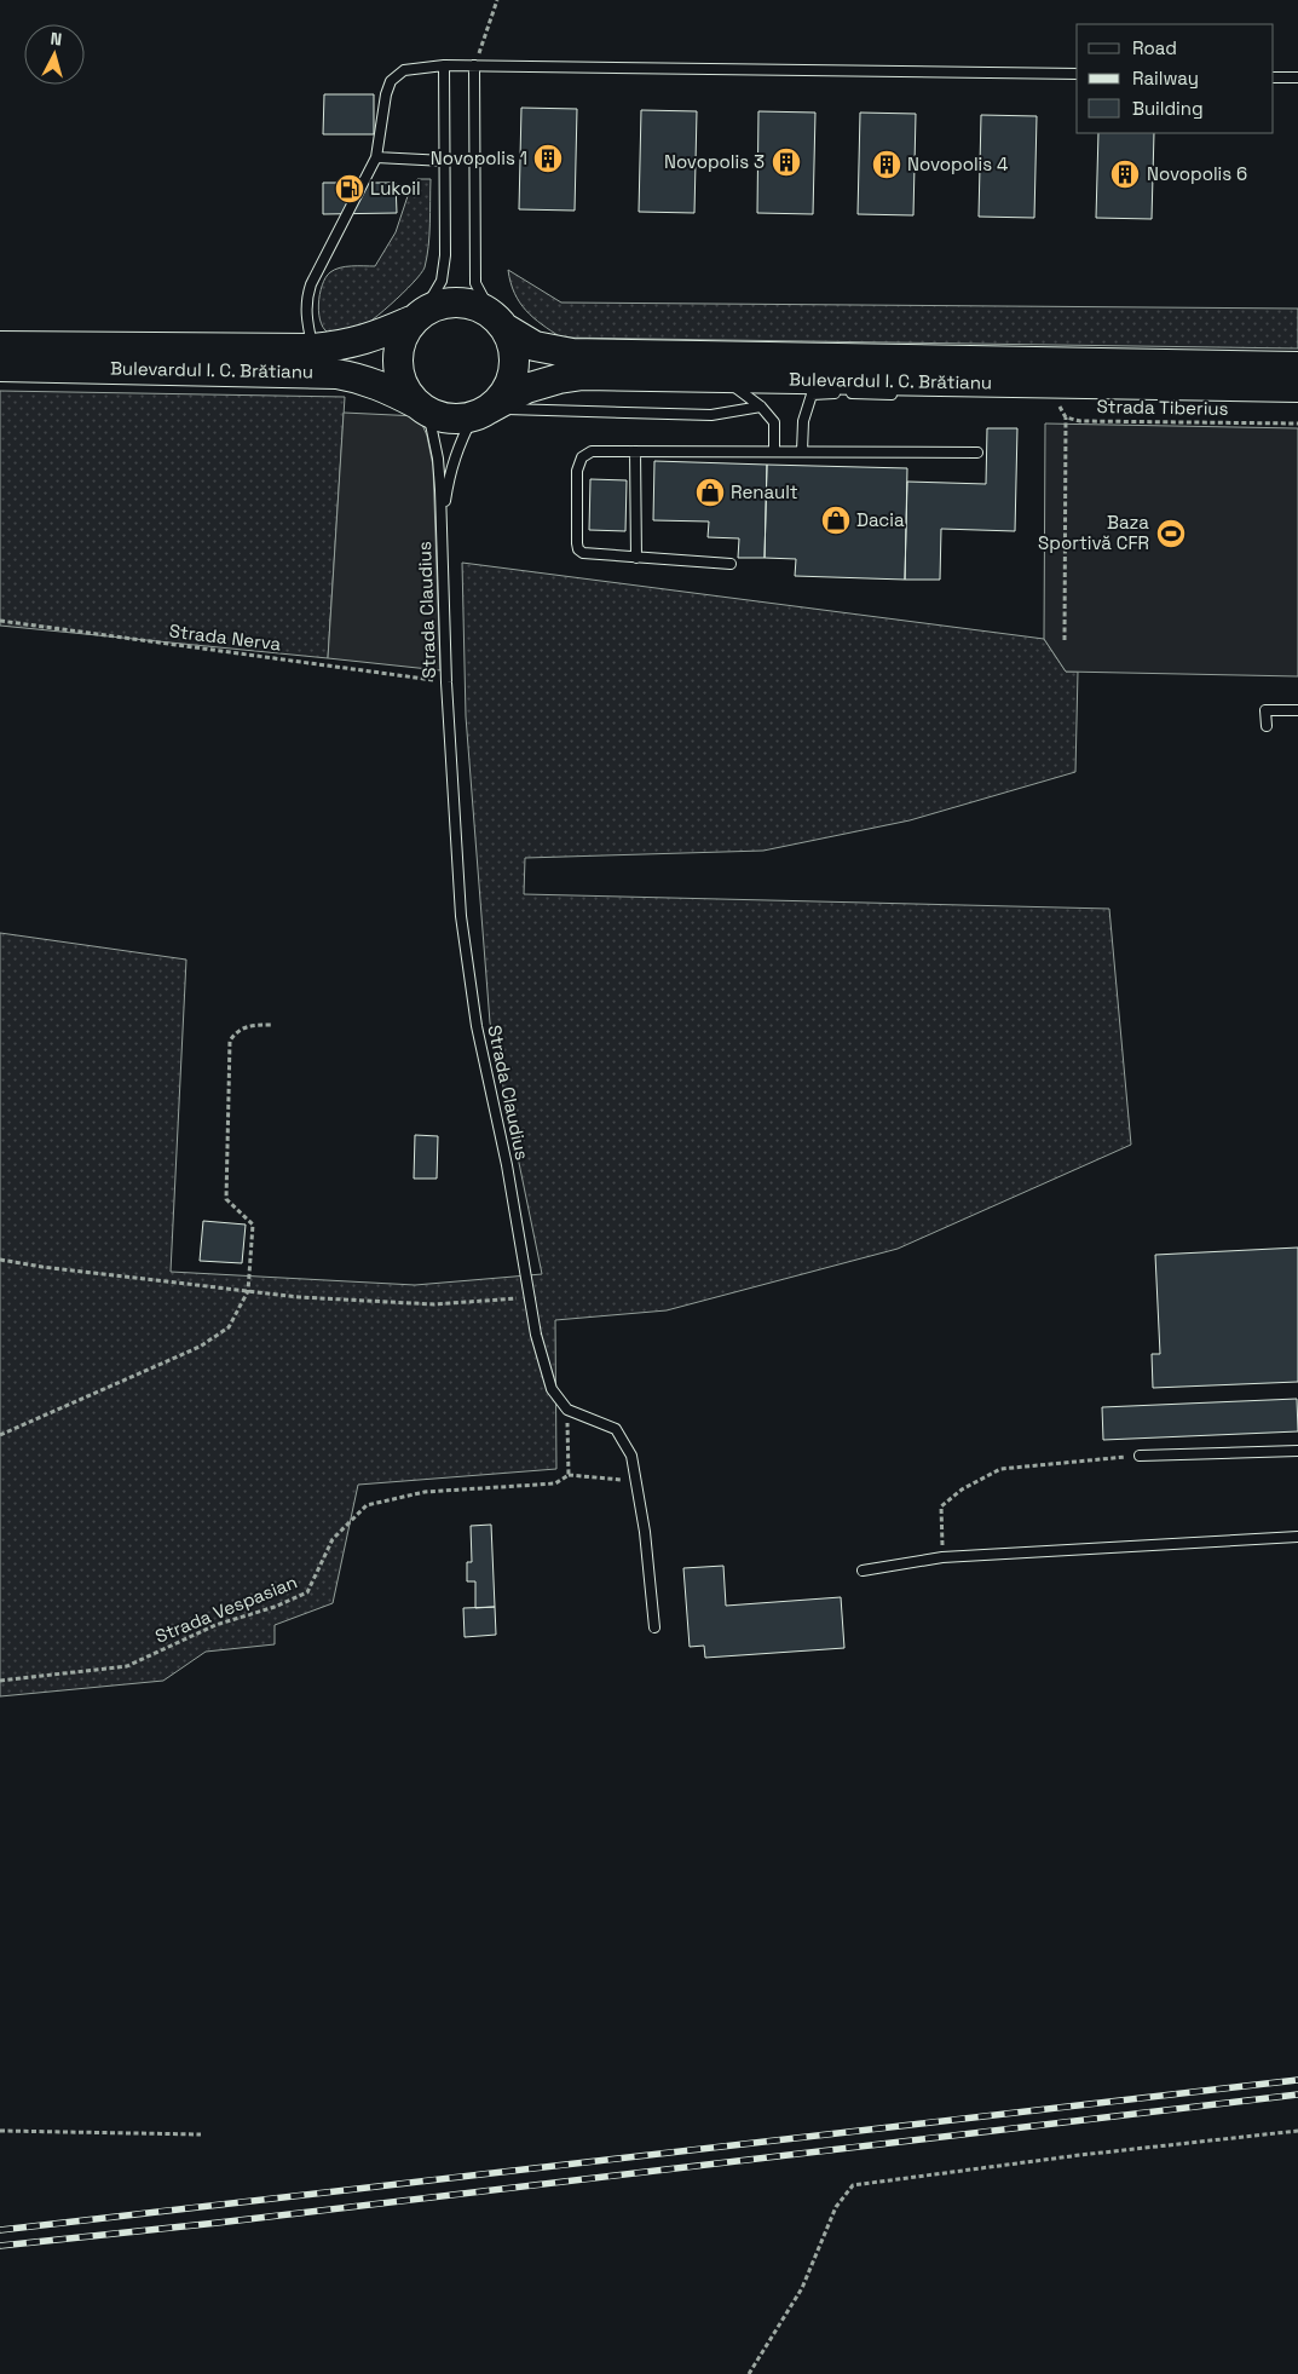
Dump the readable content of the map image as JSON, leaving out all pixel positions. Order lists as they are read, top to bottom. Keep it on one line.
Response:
{"streets":{"main road":["Bulevardul I. C. Brătianu"],"lane":["Strada Claudius"],"path":["Strada Tiberius","Strada Nerva","Strada Vespasian"]},"crossings":[["Bulevardul I. C. Brătianu","Strada Claudius"],["Strada Claudius","Strada Nerva"]],"places":{"building":["Novopolis 1","Novopolis 3","Novopolis 4","Novopolis 6"],"fuel station":["Lukoil"],"shop":["Renault","Dacia"],"sports":["Baza Sportivă CFR"]},"legend":["Road","Railway","Building"],"north":"top"}
